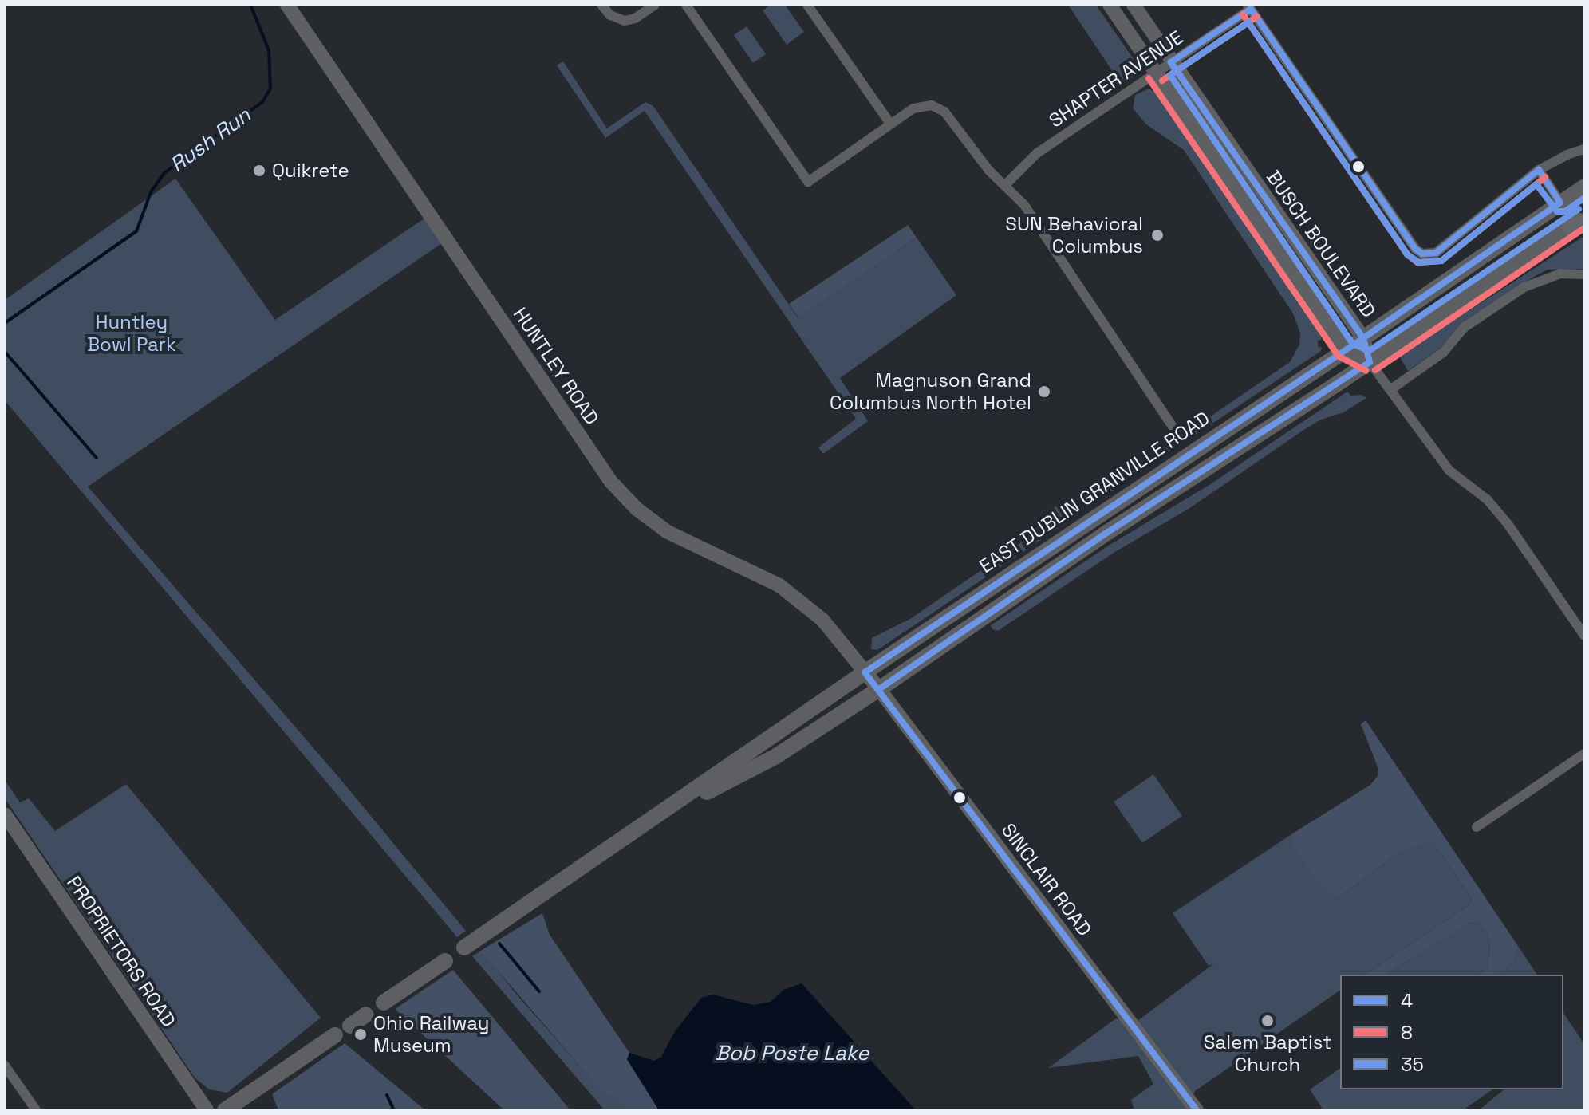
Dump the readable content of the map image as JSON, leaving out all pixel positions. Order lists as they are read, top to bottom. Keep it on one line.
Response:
{"streets":{"main road":["BUSCH BOULEVARD","HUNTLEY ROAD","EAST DUBLIN GRANVILLE ROAD","SINCLAIR ROAD","PROPRIETORS ROAD"],"street":["SHAPTER AVENUE"]},"crossings":[["SHAPTER AVENUE","BUSCH BOULEVARD"],["BUSCH BOULEVARD","EAST DUBLIN GRANVILLE ROAD"],["HUNTLEY ROAD","EAST DUBLIN GRANVILLE ROAD"],["HUNTLEY ROAD","SINCLAIR ROAD"],["EAST DUBLIN GRANVILLE ROAD","SINCLAIR ROAD"]],"water":["Rush Run","Bob Poste Lake"],"parks":["Huntley Bowl Park"],"places":["Quikrete","SUN Behavioral Columbus","Magnuson Grand Columbus North Hotel","Salem Baptist Church","Ohio Railway Museum"],"lines":["transit line 4","transit line 8","transit line 35"],"legend":["4","8","35"]}
